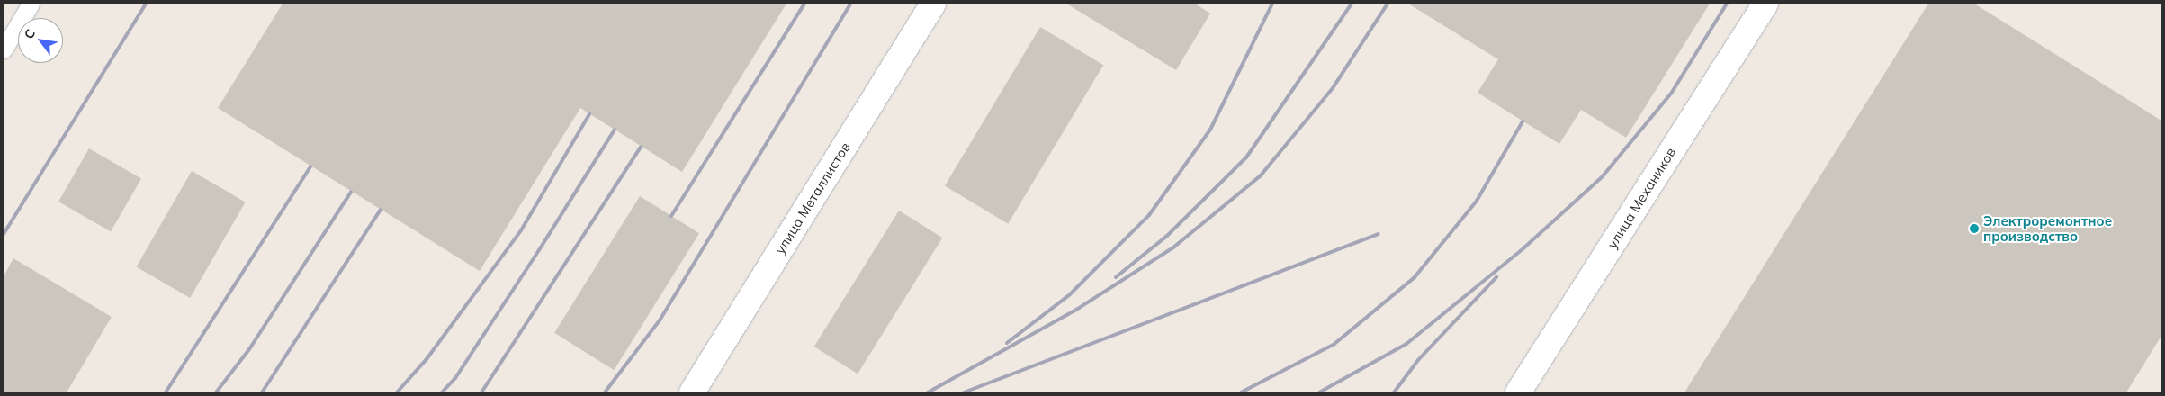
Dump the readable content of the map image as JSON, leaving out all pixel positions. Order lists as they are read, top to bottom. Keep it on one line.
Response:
{"streets":{"street":["улица Металлистов","улица Механиков"]},"places":["Электроремонтное производство"],"north":"top left"}
